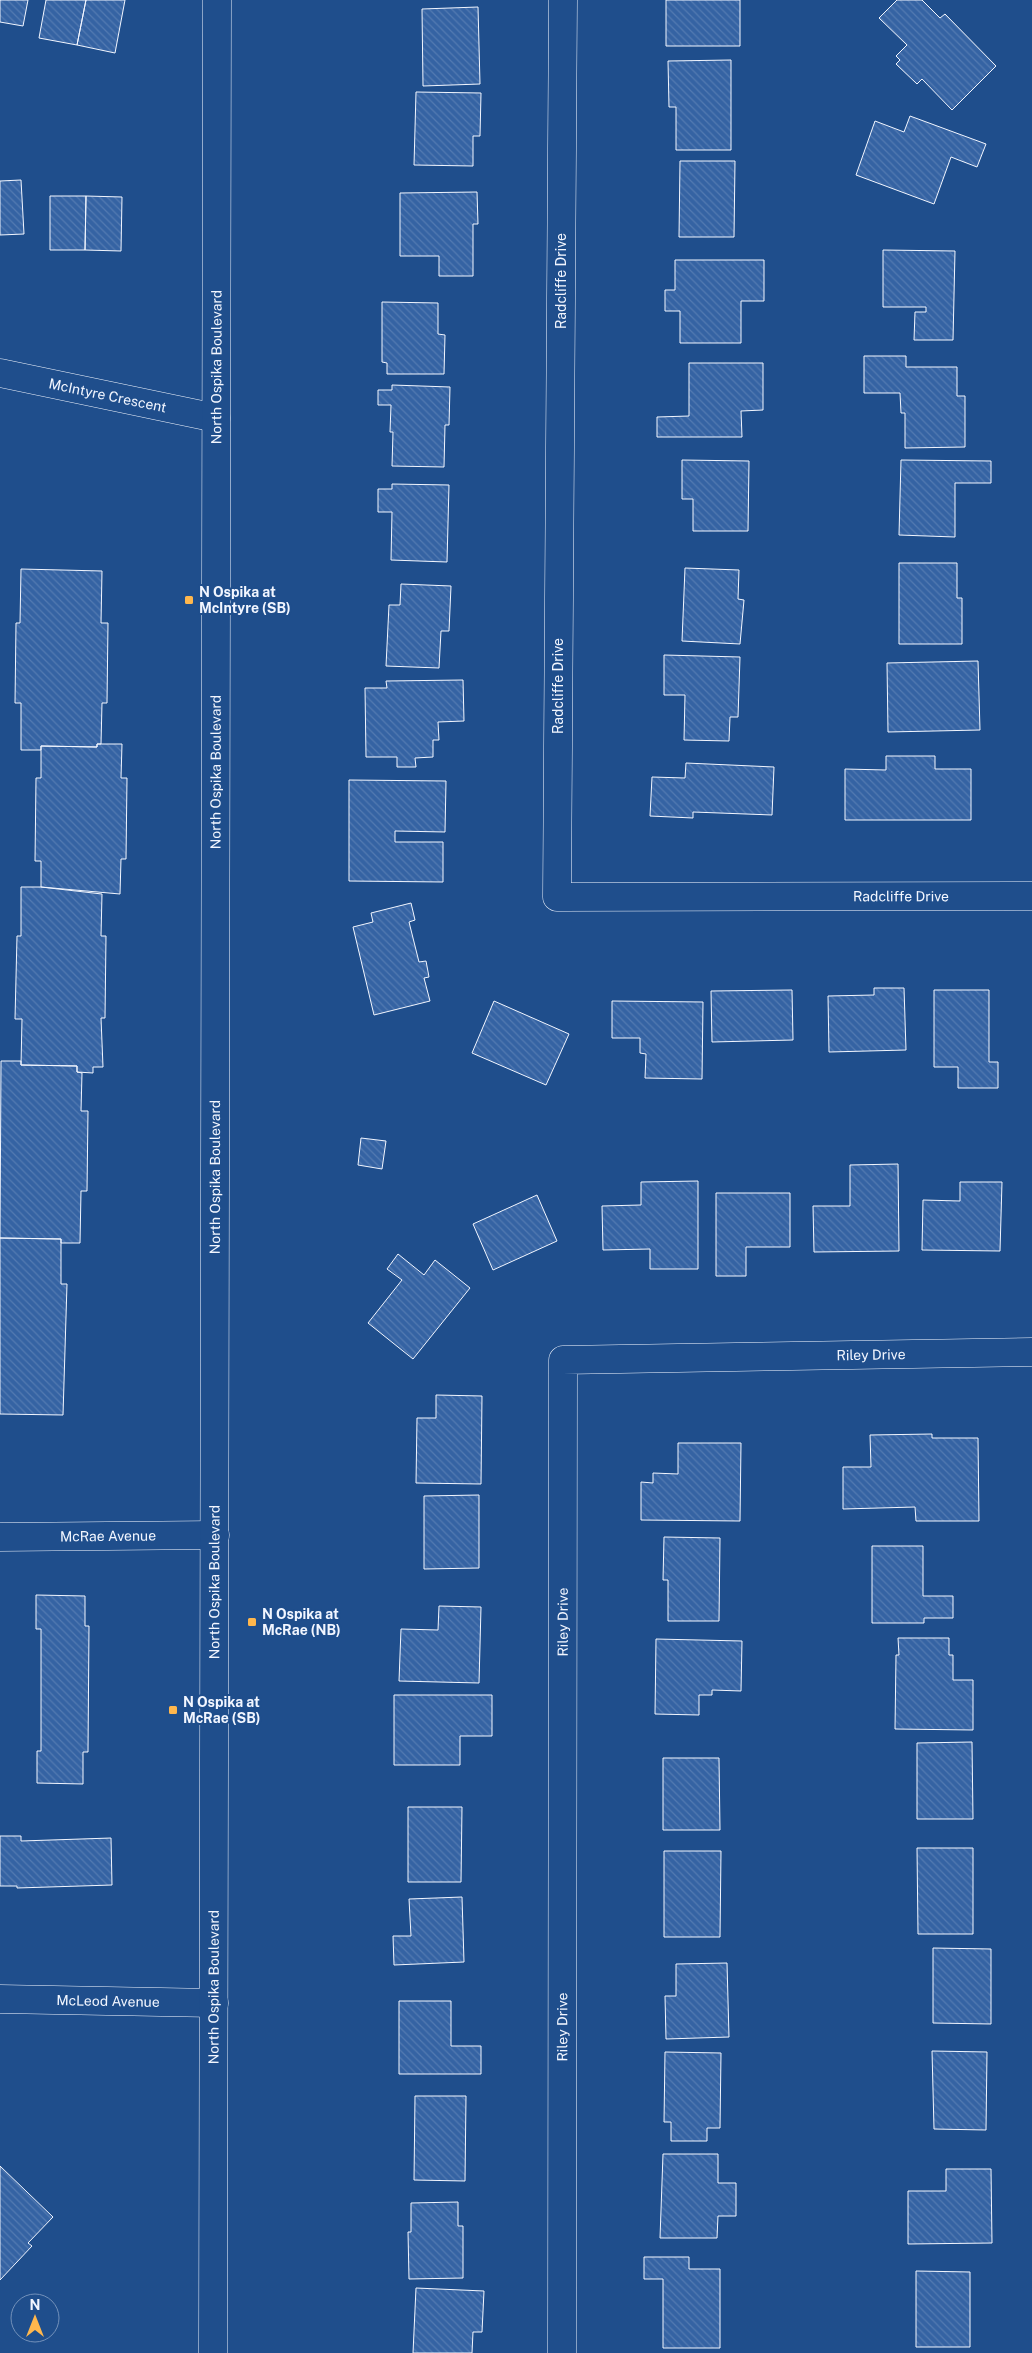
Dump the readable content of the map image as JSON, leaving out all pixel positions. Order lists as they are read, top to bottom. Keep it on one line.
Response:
{"streets":{"street":["Radcliffe Drive","North Ospika Boulevard","McIntyre Crescent","Riley Drive","McRae Avenue","McLeod Avenue"]},"crossings":[["North Ospika Boulevard","McIntyre Crescent"],["North Ospika Boulevard","McRae Avenue"],["North Ospika Boulevard","McLeod Avenue"]],"places":{"transit":["N Ospika at McIntyre (SB)","N Ospika at McRae (NB)","N Ospika at McRae (SB)"]},"north":"top"}
